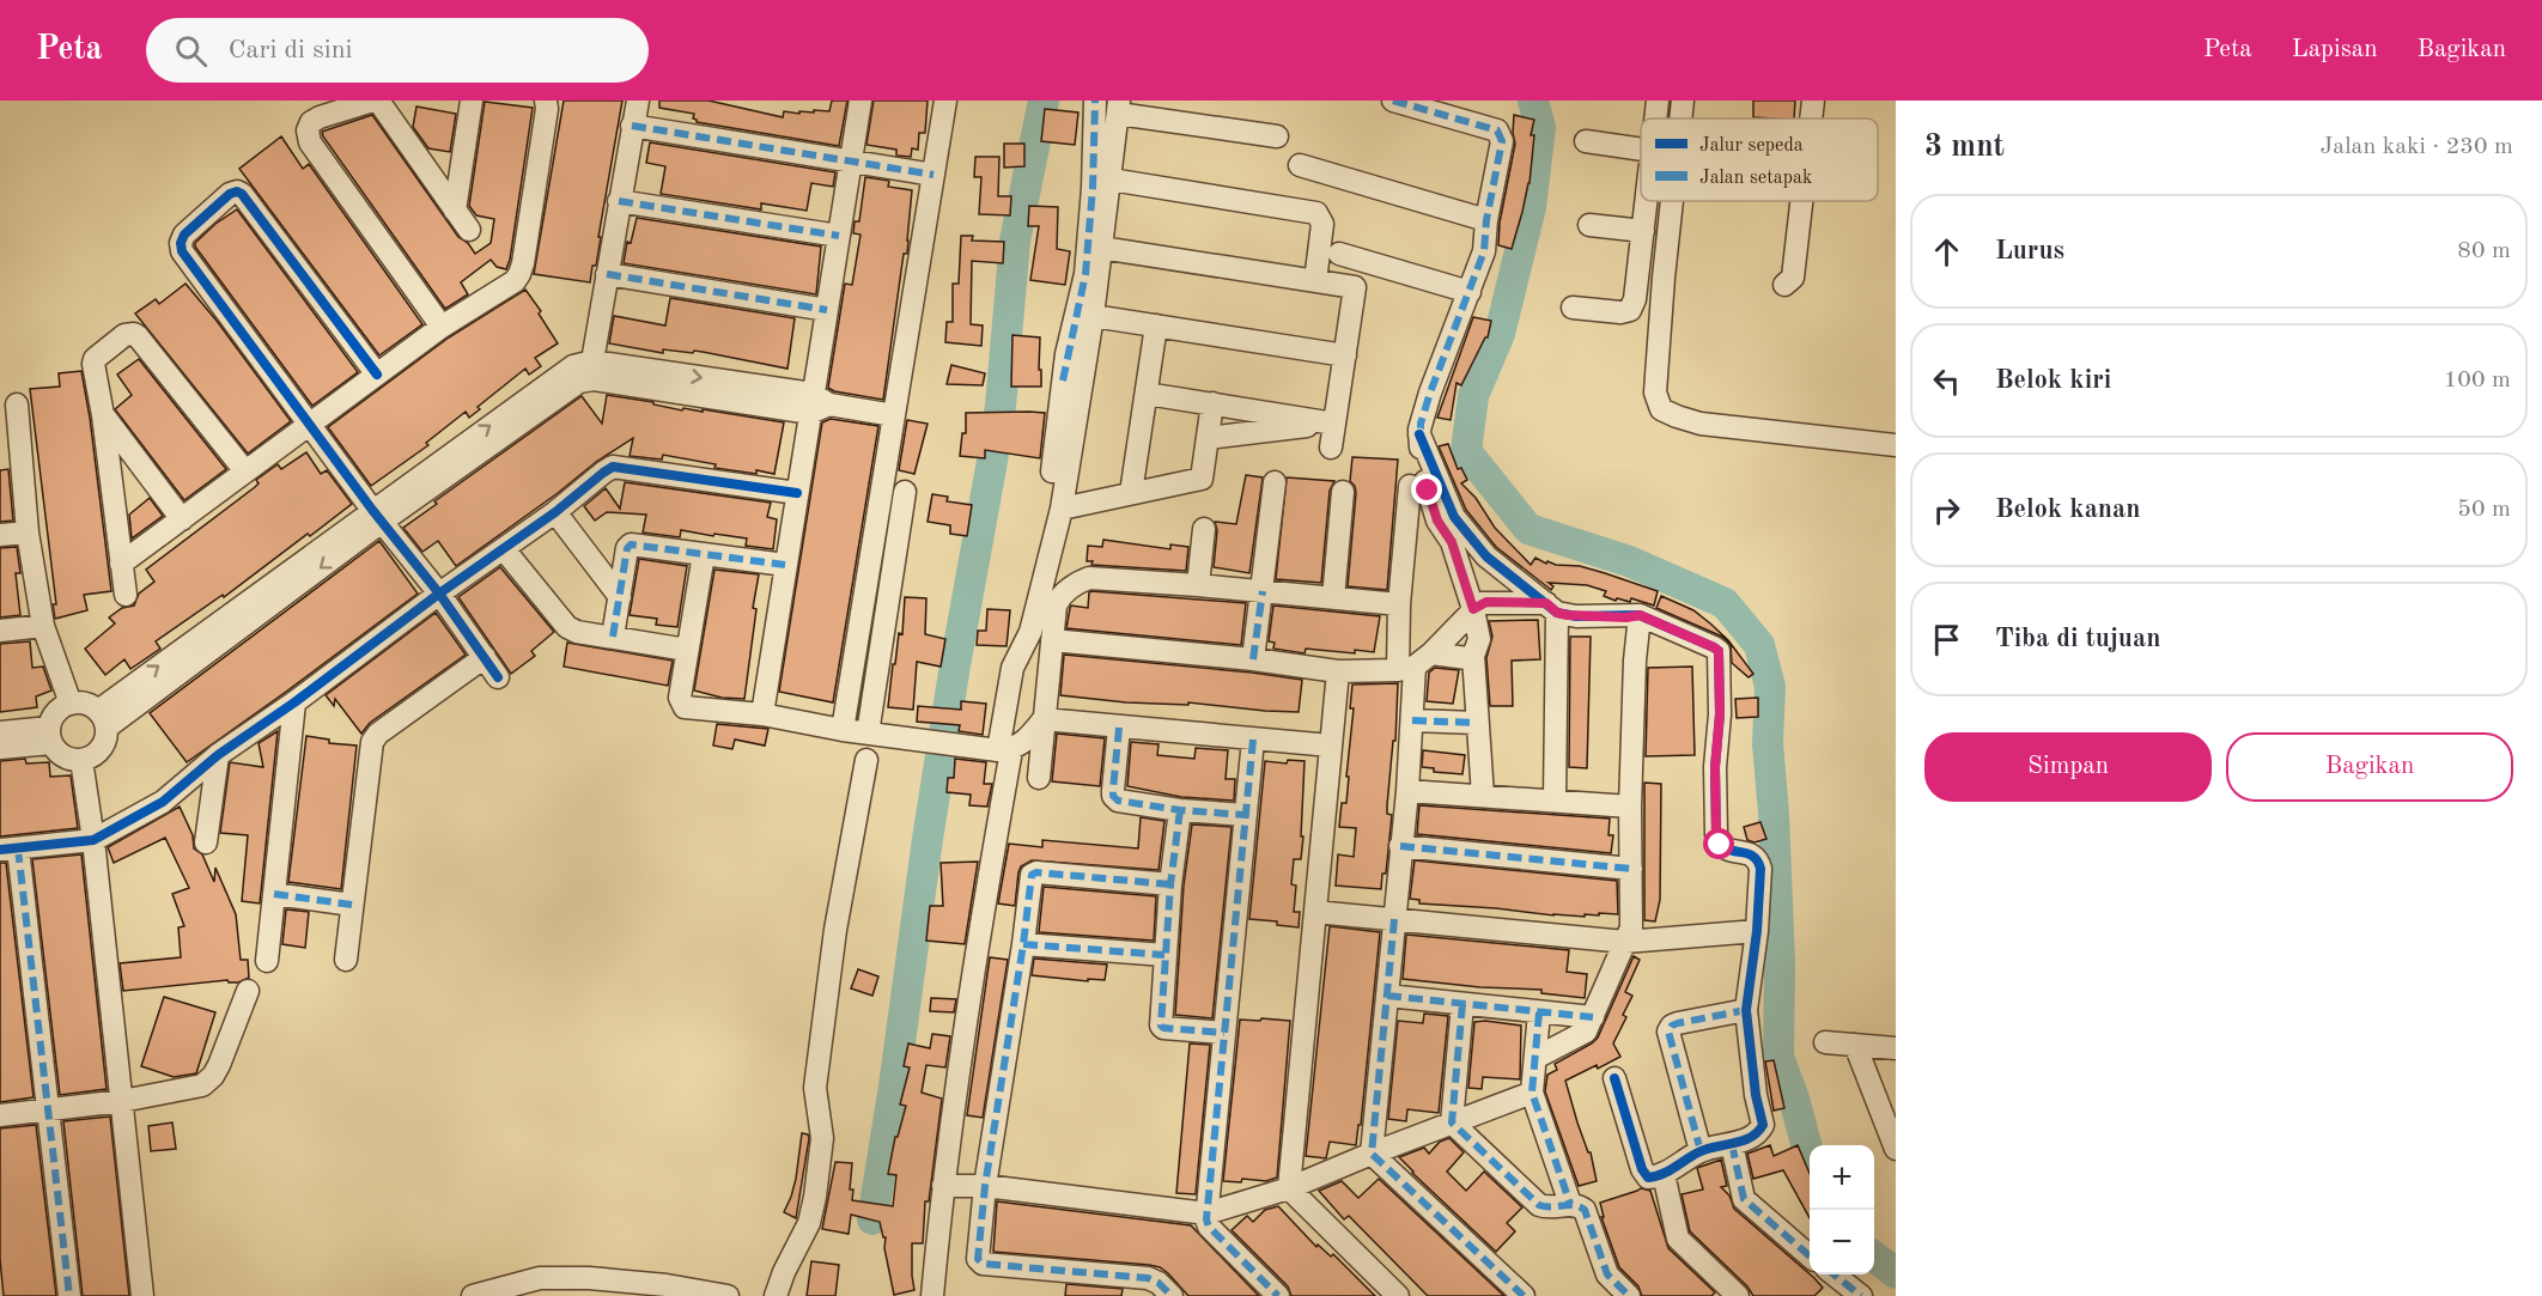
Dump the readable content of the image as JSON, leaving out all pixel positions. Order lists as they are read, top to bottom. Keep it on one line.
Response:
{"legend":["Jalur sepeda","Jalan setapak"],"page":{"header":"Peta","search":"Cari di sini","nav":["Peta","Lapisan","Bagikan"],"heading":["3 mnt","Jalan kaki · 230 m"],"list":[["Lurus","80 m"],["Belok kiri","100 m"],["Belok kanan","50 m"],"Tiba di tujuan"],"buttons":["Simpan","Bagikan"],"map_buttons":["+","−"]}}
